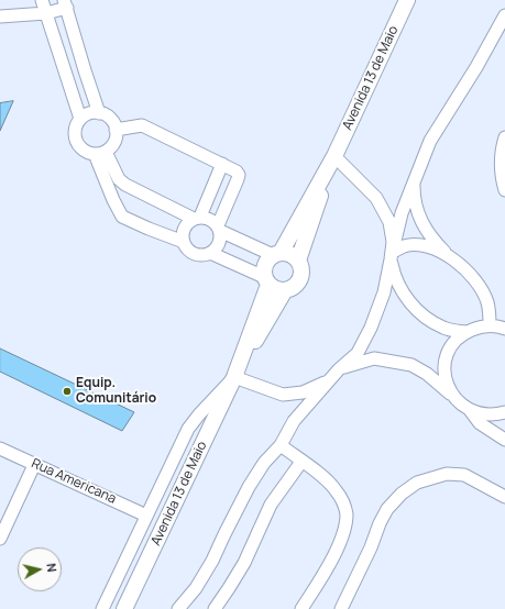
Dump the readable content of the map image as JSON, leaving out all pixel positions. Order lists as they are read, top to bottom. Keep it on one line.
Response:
{"streets":{"main road":["Avenida 13 de Maio"],"street":["Rua Americana"]},"crossings":[["Avenida 13 de Maio","Rua Americana"]],"places":["Equip. Comunitário"],"north":"right"}
